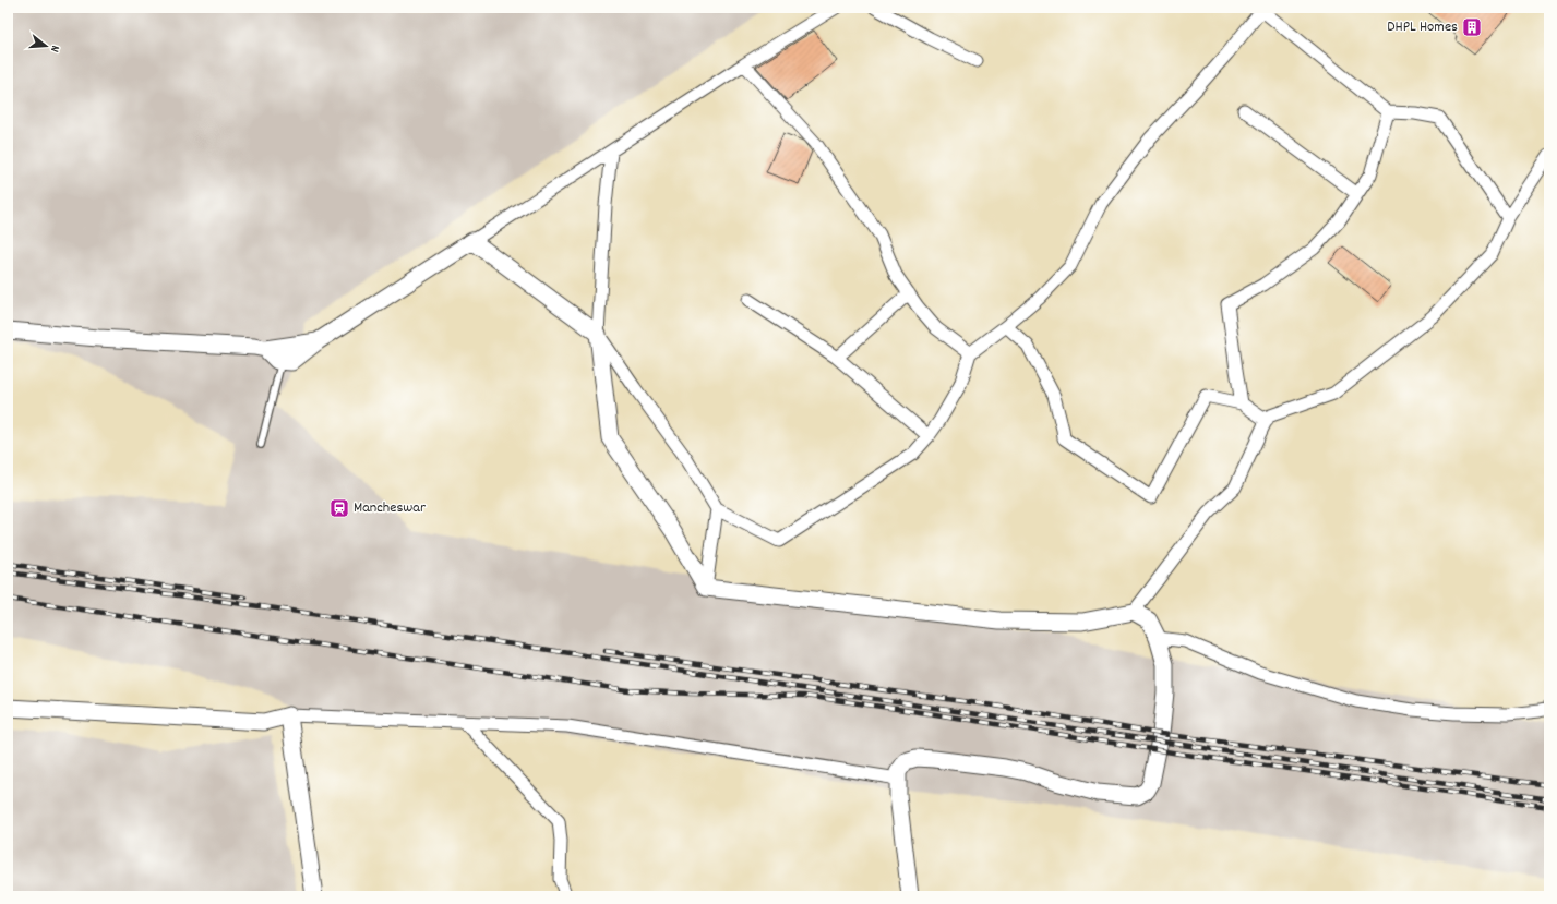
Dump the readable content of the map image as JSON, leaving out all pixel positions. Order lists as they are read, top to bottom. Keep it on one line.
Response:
{"places":{"building":["DHPL Homes"],"station":["Mancheswar"]},"north":"right"}
